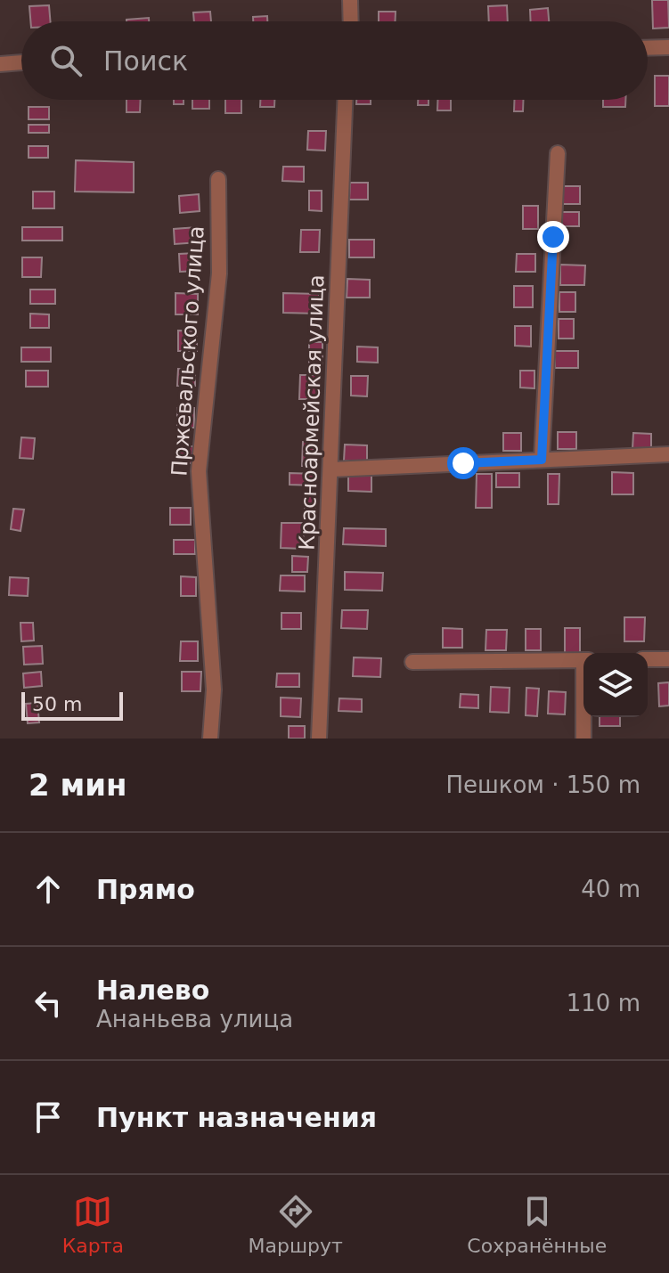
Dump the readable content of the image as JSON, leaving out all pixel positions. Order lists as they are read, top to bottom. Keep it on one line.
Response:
{"streets":{"street":["Пржевальского улица","Красноармейская улица"]},"scale_bar":"50 m","page":{"search":"Поиск","scale":"50 m","heading":["2 мин","Пешком · 150 m"],"list":[["Прямо","40 m"],["Налево","Ананьева улица","110 m"],"Пункт назначения"],"nav":["Карта","Маршрут","Сохранённые"]}}
